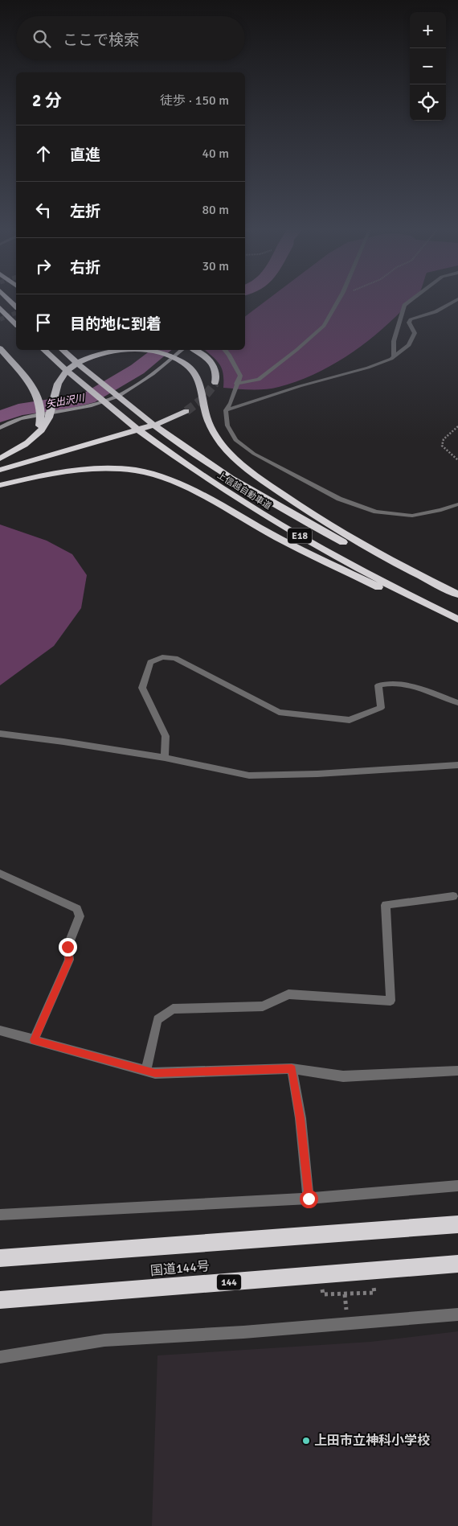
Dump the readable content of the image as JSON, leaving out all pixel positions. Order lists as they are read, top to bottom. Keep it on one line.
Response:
{"streets":{"highway":["上信越自動車道","E18","国道144号","144"]},"water":["矢出沢川"],"places":["上田市立神科小学校"],"page":{"map_buttons":["+","−"],"search":"ここで検索","heading":["2 分","徒歩 · 150 m"],"list":[["直進","40 m"],["左折","80 m"],["右折","30 m"],"目的地に到着"]}}
